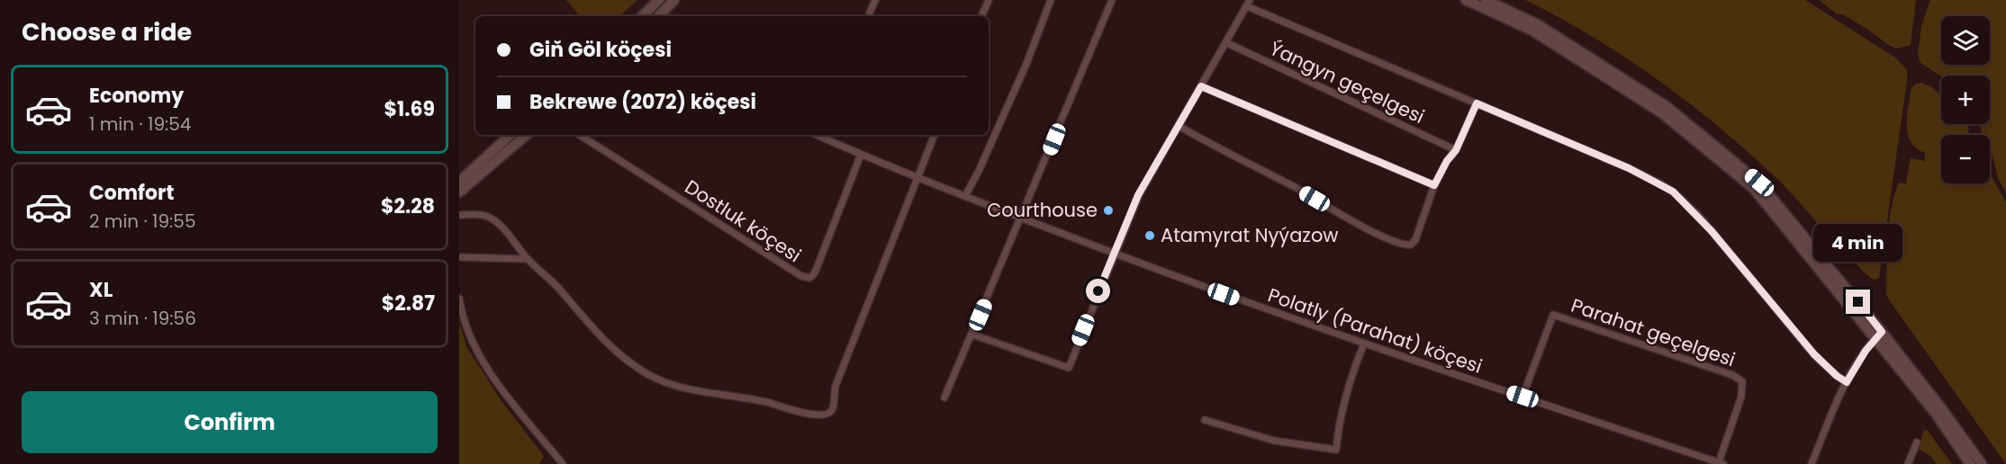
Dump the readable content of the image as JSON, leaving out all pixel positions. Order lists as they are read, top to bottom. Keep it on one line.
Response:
{"streets":{"street":["Ýangyn geçelgesi","Dostluk köçesi","Polatly (Parahat) köçesi","Parahat geçelgesi"]},"crossings":[["Dostluk köçesi","Polatly (Parahat) köçesi"],["Polatly (Parahat) köçesi","Parahat geçelgesi"]],"places":["Courthouse","Atamyrat Nyýazow"],"page":{"heading":"Choose a ride","map_buttons":["+","−"],"banner":["Giň Göl köçesi","Bekrewe (2072) köçesi"],"list":[{"name":"Economy","note":"1 min · 19:54","value":"$1.69"},{"name":"Comfort","note":"2 min · 19:55","value":"$2.28"},{"name":"XL","note":"3 min · 19:56","value":"$2.87"}],"bubble":"4 min","buttons":"Confirm"}}
